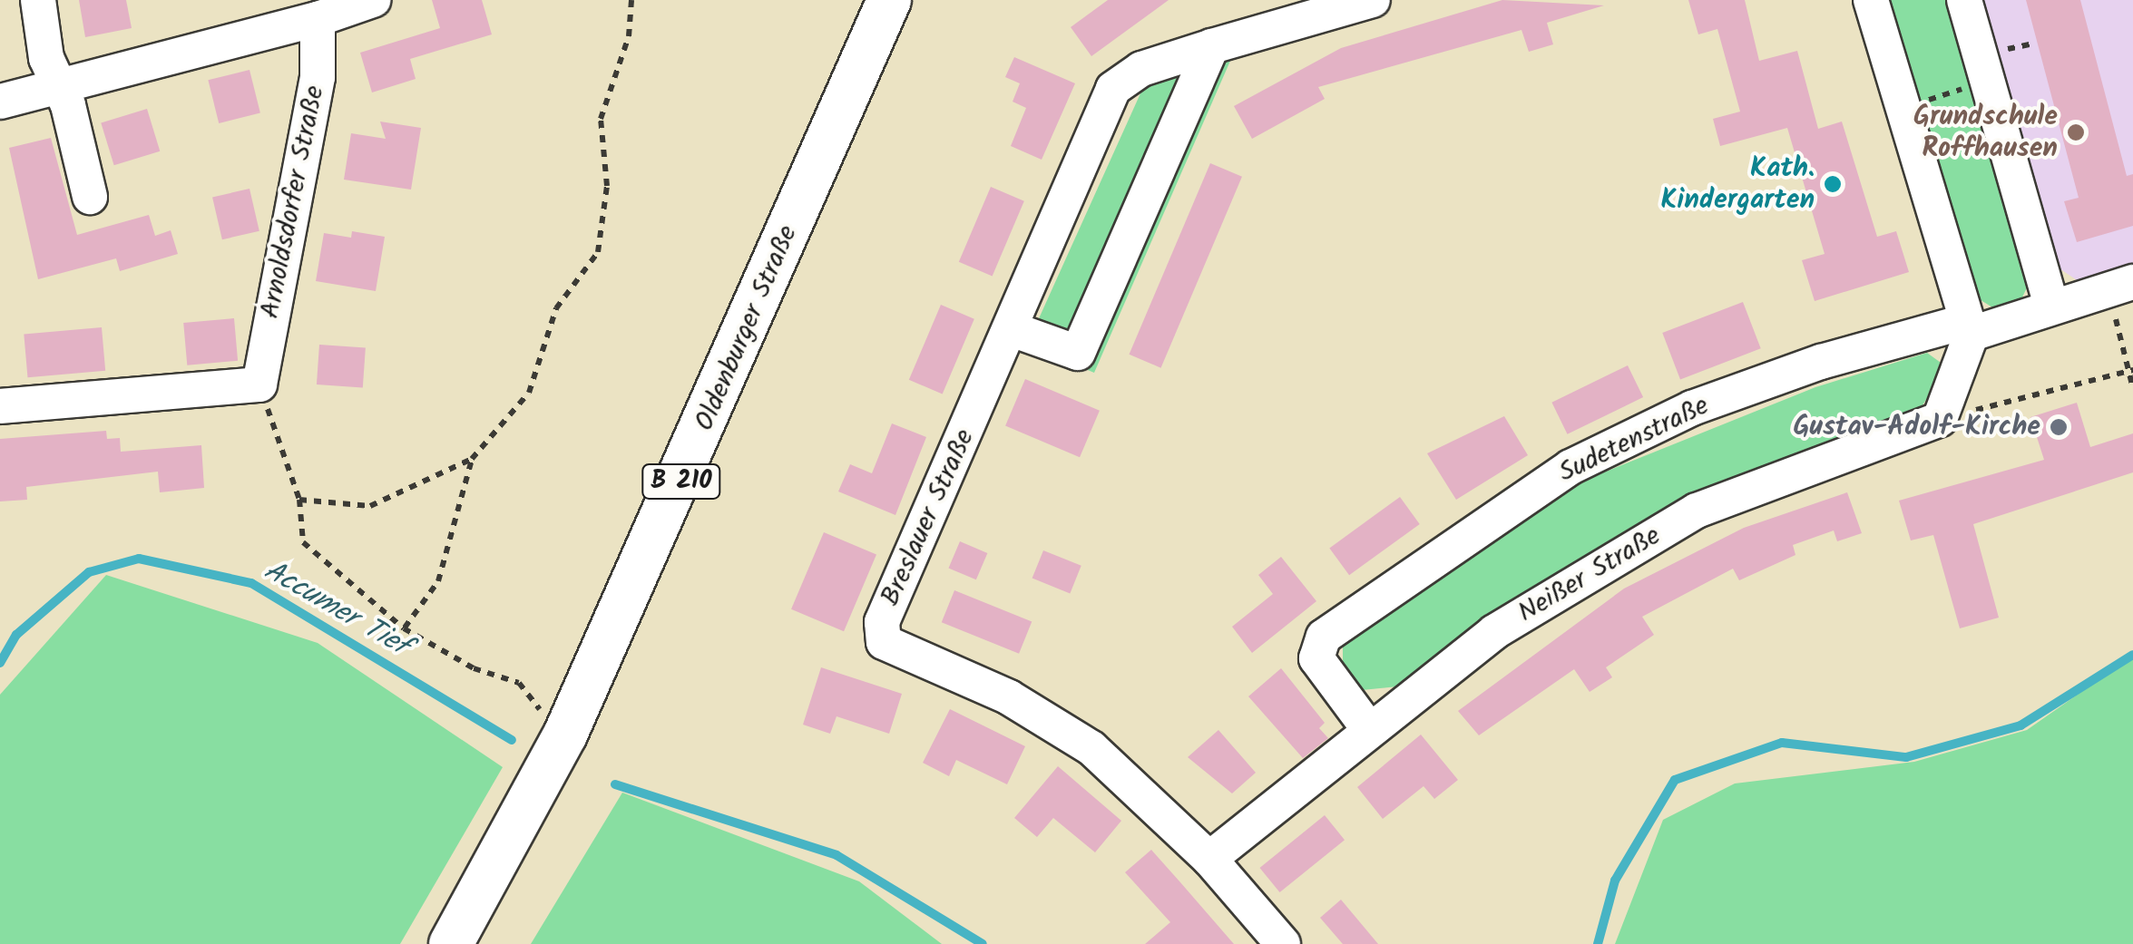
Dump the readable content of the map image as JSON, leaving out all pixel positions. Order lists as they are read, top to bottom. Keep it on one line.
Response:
{"streets":{"main road":["Oldenburger Straße","B 210"],"street":["Arnoldsdorfer Straße","Sudetenstraße","Breslauer Straße","Neißer Straße"]},"crossings":[["Sudetenstraße","Neißer Straße"],["Breslauer Straße","Neißer Straße"]],"water":["Accumer Tief"],"places":["Grundschule Roffhausen","Kath. Kindergarten","Gustav-Adolf-Kirche"]}
